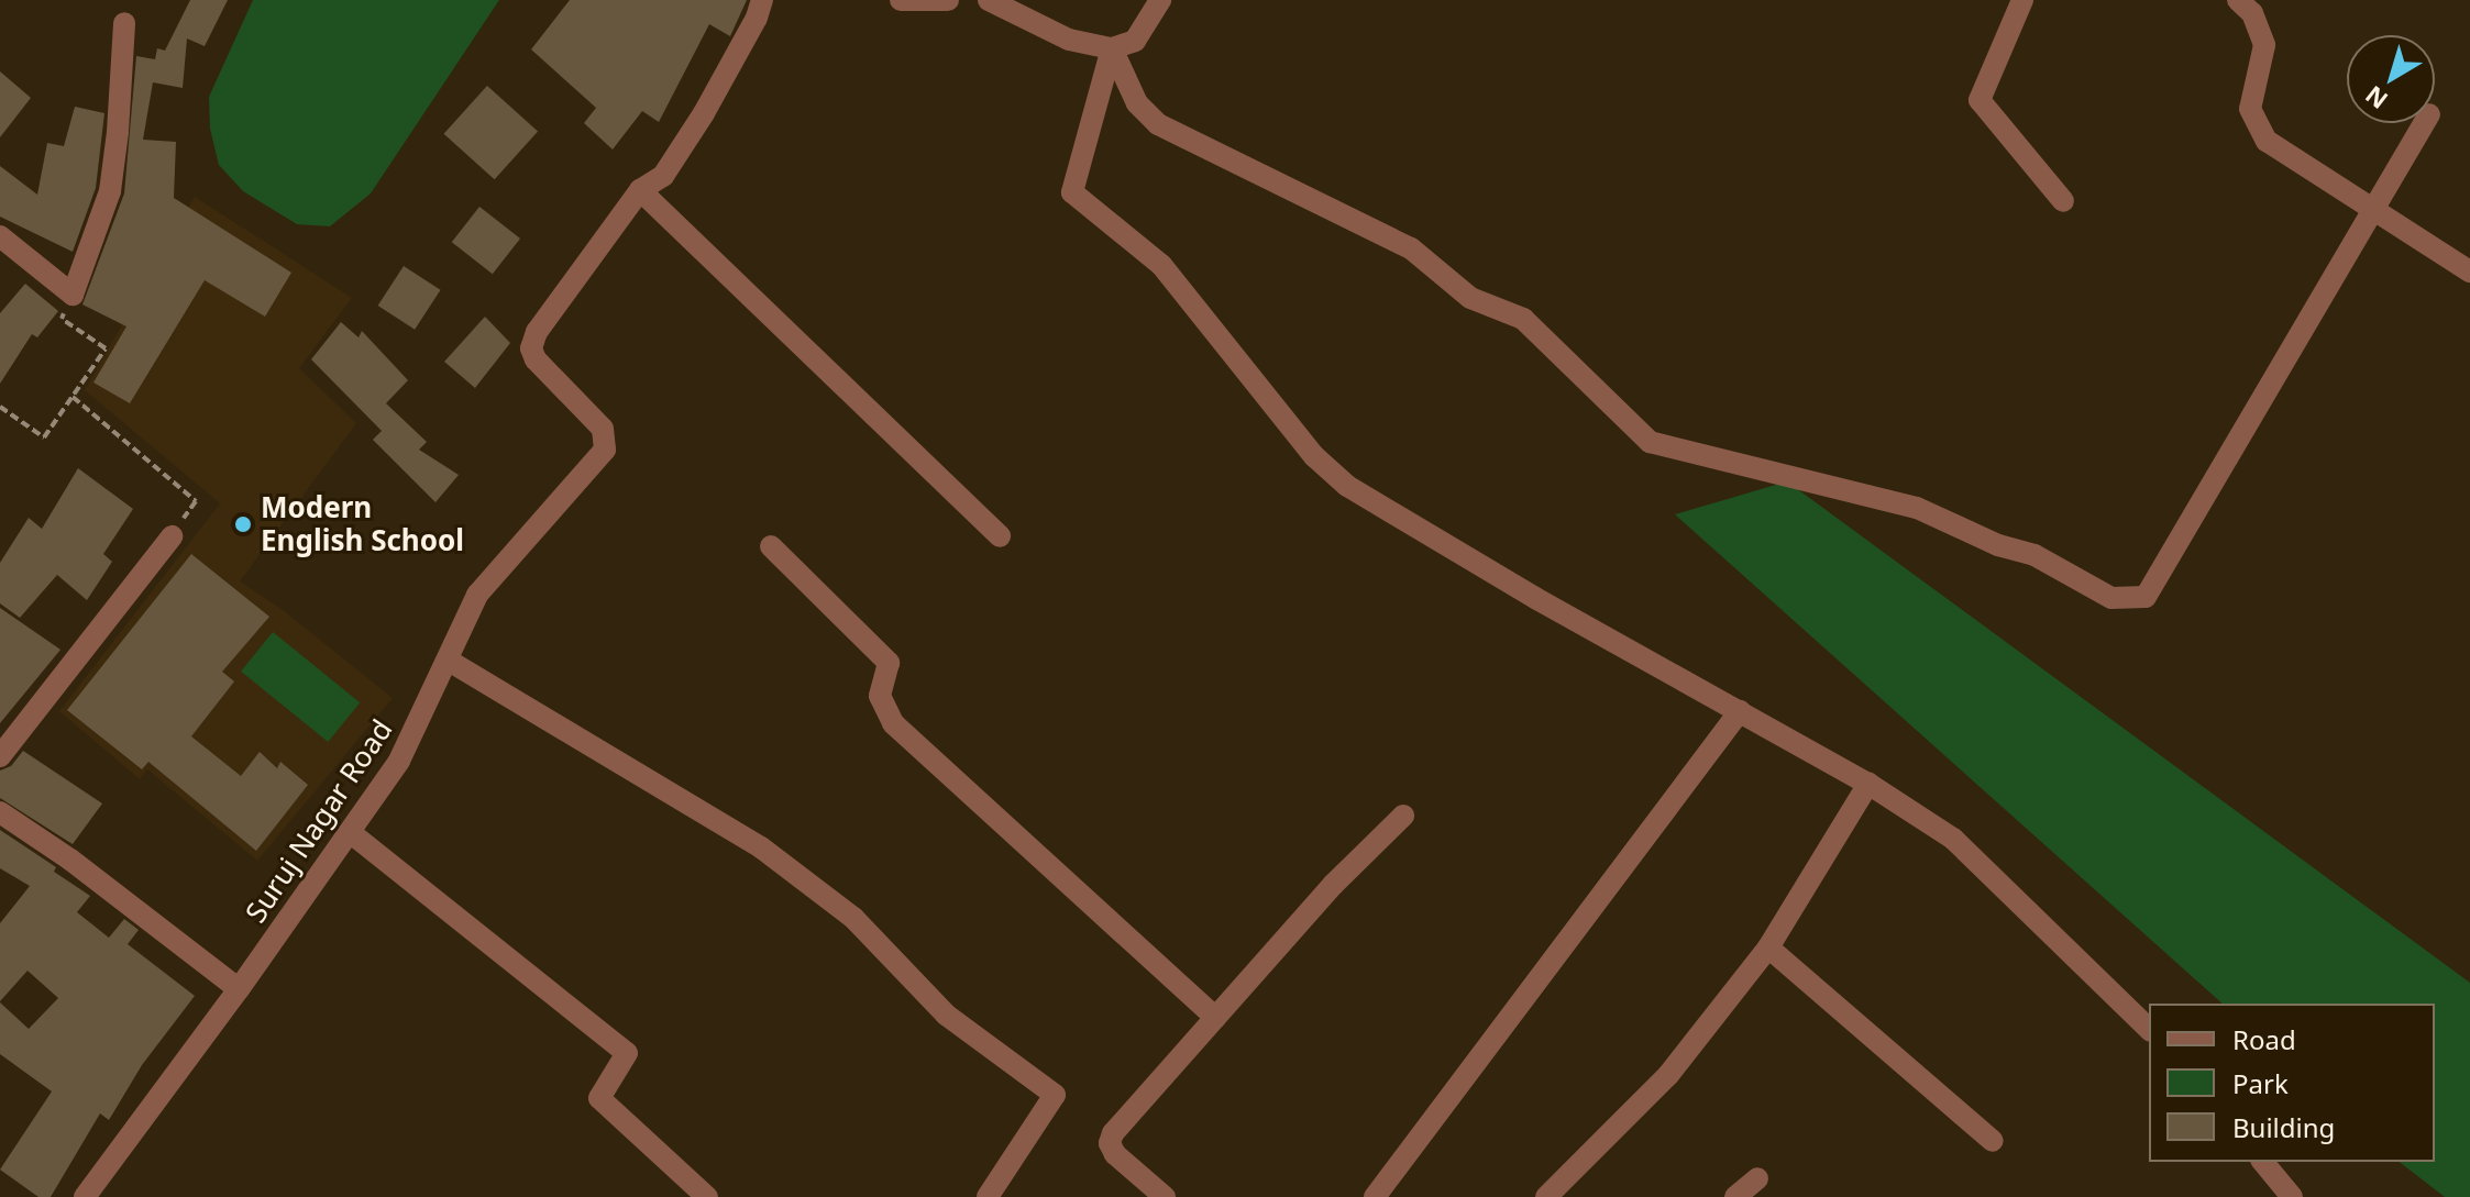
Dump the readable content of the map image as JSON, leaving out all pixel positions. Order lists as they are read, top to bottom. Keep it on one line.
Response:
{"streets":{"street":["Suruj Nagar Road"]},"places":["Modern English School"],"legend":["Road","Park","Building"],"north":"bottom left"}
